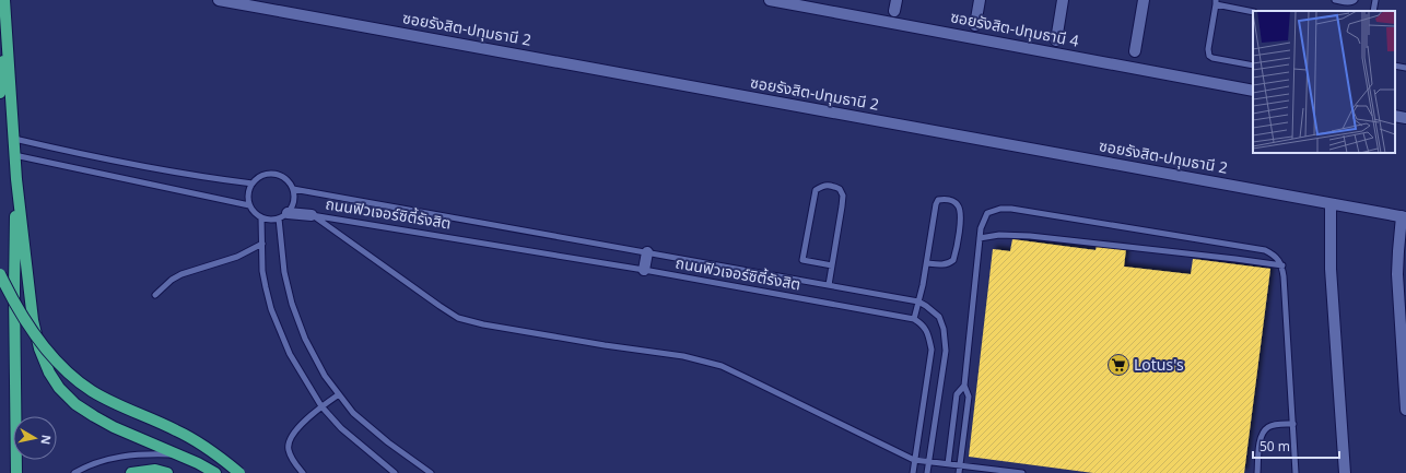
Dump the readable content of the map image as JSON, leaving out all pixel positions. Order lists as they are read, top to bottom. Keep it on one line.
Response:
{"streets":{"street":["ซอยรังสิต-ปทุมธานี 2","ซอยรังสิต-ปทุมธานี 4"],"lane":["ถนนฟิวเจอร์ซิตี้รังสิต"]},"places":{"supermarket":["Lotus's"]},"scale_bar":"50 m","north":"right"}
